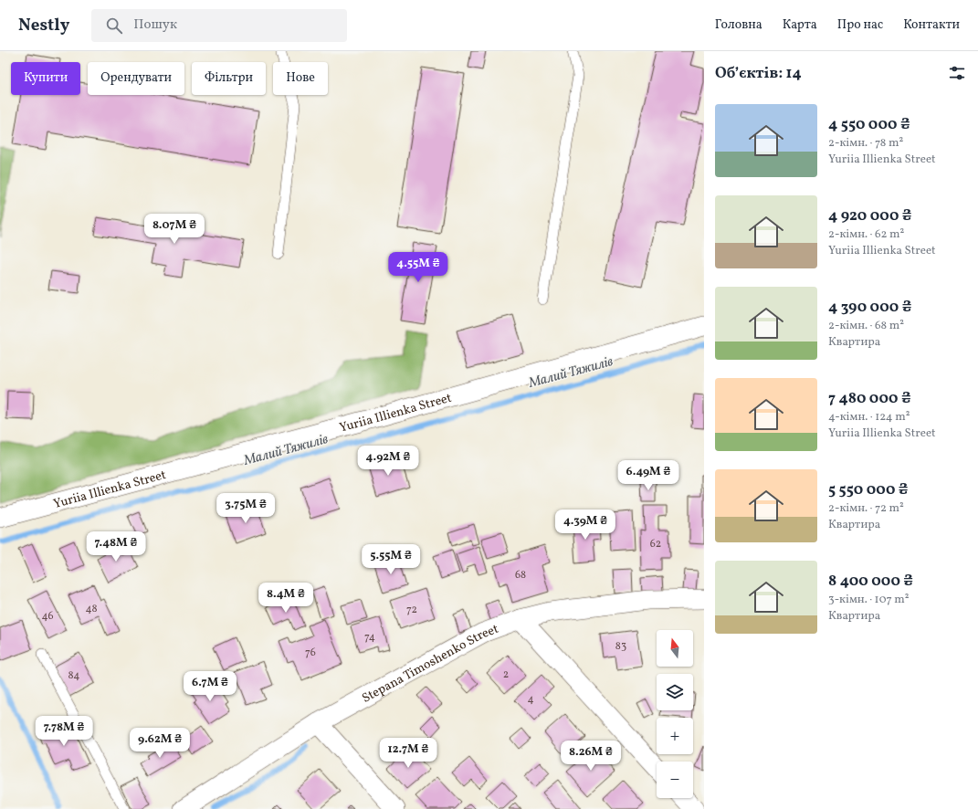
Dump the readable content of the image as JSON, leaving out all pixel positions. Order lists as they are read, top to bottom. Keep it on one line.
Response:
{"streets":{"street":["Yuriia Illienka Street","Stepana Timoshenko Street"]},"water":["Малий Тяжилів"],"house_numbers":["62","68","48","72","46","74","83","76","2","84","4"],"north":"top","page":{"header":"Nestly","search":"Пошук","nav":["Головна","Карта","Про нас","Контакти"],"heading":"Об’єктів: 14","chip":["Купити","Орендувати","Фільтри","Нове"],"list":[{"name":"4 550 000 ₴","note":"2-кімн. · 78 m² · Yuriia Illienka Street"},{"name":"4 920 000 ₴","note":"2-кімн. · 62 m² · Yuriia Illienka Street"},{"name":"4 390 000 ₴","note":"2-кімн. · 68 m² · Квартира"},{"name":"7 480 000 ₴","note":"4-кімн. · 124 m² · Yuriia Illienka Street"},{"name":"5 550 000 ₴","note":"2-кімн. · 72 m² · Квартира"},{"name":"8 400 000 ₴","note":"3-кімн. · 107 m² · Квартира"}],"price":["8.07M ₴","4.55M ₴","4.92M ₴","6.49M ₴","3.75M ₴","4.39M ₴","7.48M ₴","5.55M ₴","8.4M ₴","6.7M ₴","7.78M ₴","9.62M ₴","12.7M ₴","8.26M ₴"],"map_buttons":["+","−"]}}
